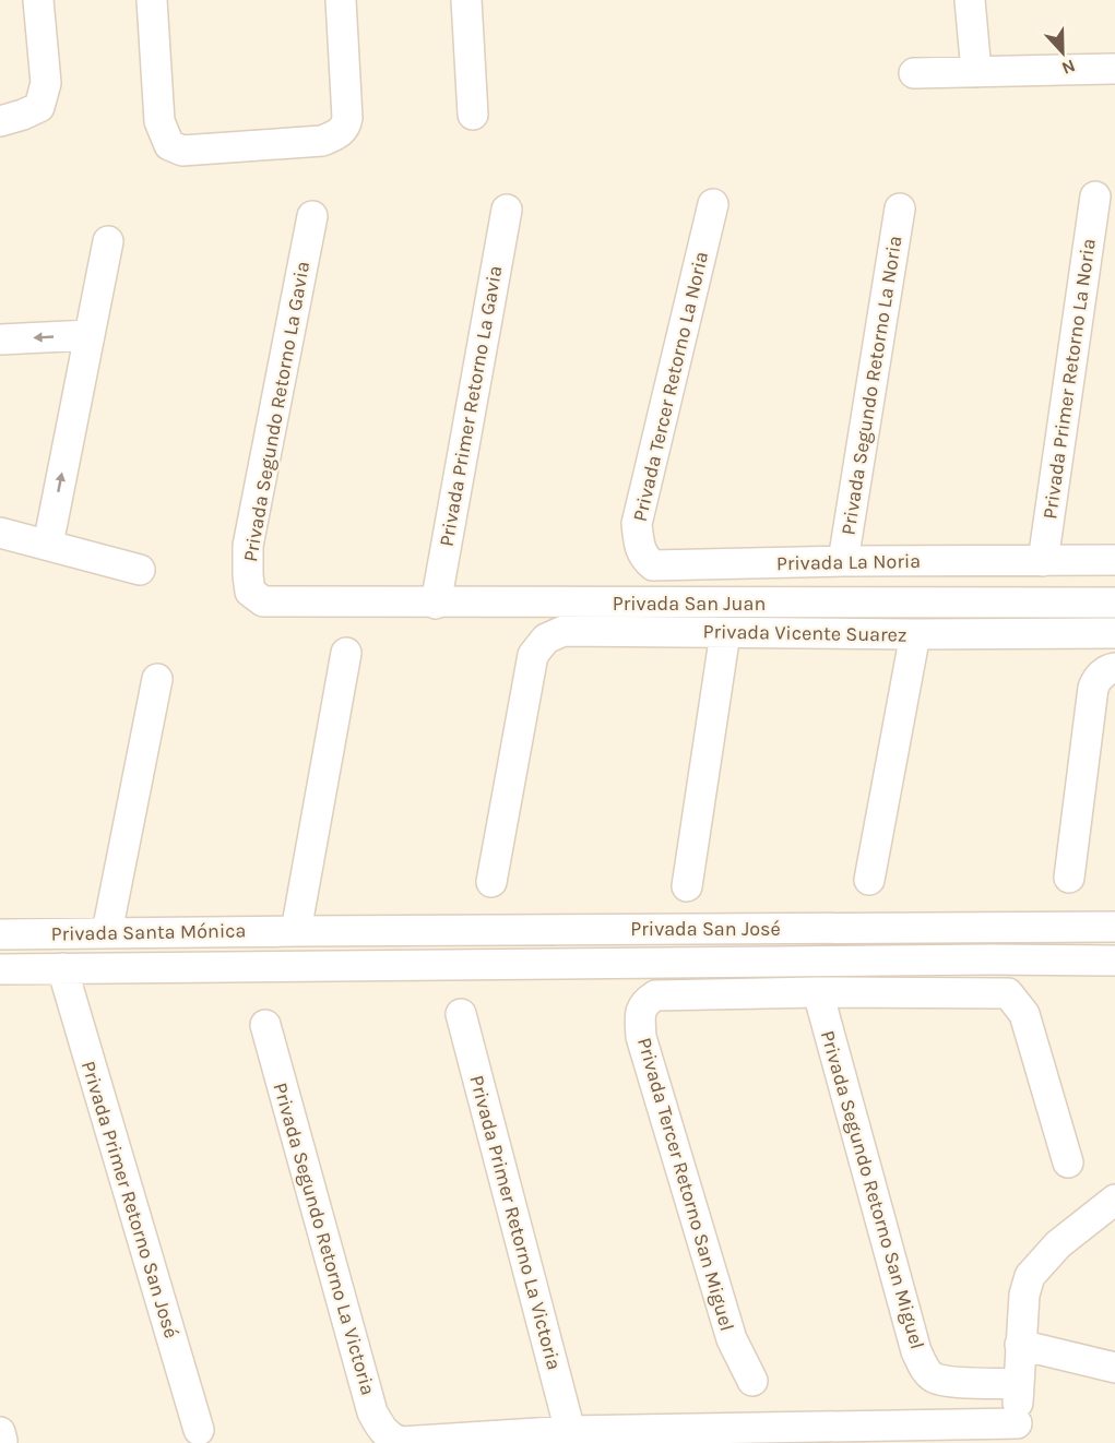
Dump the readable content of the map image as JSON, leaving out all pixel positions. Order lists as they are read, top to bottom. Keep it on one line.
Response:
{"streets":{"street":["Privada Primer Retorno La Noria","Privada Segundo Retorno La Noria","Privada Tercer Retorno La Noria","Privada Primer Retorno La Gavia","Privada Segundo Retorno La Gavia","Privada La Noria","Privada San Juan","Privada Vicente Suarez","Privada San José","Privada Santa Mónica","Privada Tercer Retorno San Miguel","Privada Segundo Retorno San Miguel","Privada Primer Retorno San José","Privada Primer Retorno La Victoria","Privada Segundo Retorno La Victoria"]},"crossings":[["Privada Primer Retorno La Noria","Privada La Noria"],["Privada Segundo Retorno La Noria","Privada La Noria"],["Privada Tercer Retorno La Noria","Privada La Noria"],["Privada Primer Retorno La Gavia","Privada San Juan"],["Privada Segundo Retorno La Gavia","Privada San Juan"],["Privada San José","Privada Santa Mónica"],["Privada Tercer Retorno San Miguel","Privada Segundo Retorno San Miguel"]],"north":"bottom"}
